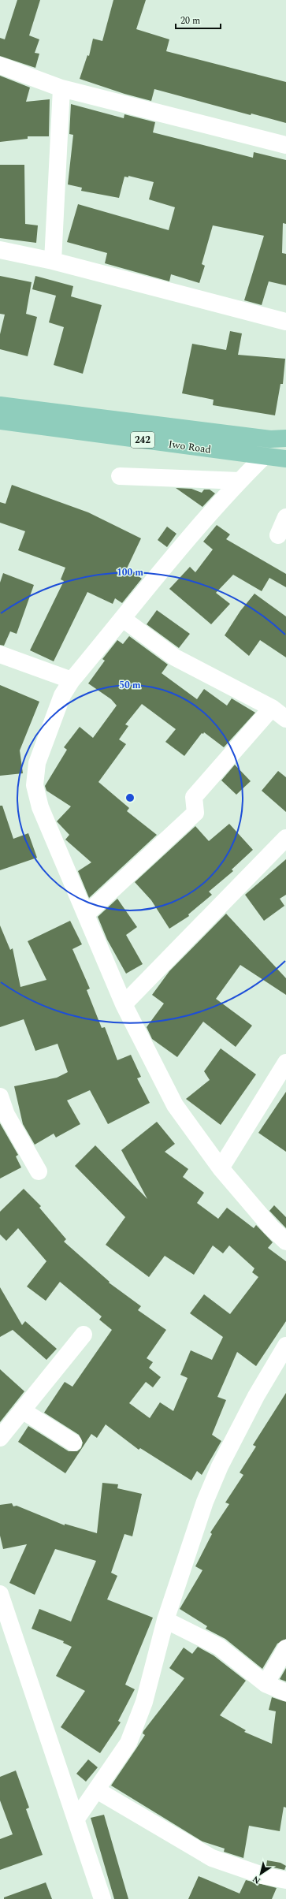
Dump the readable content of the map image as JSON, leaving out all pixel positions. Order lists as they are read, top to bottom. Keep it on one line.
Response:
{"streets":{"main road":["242","Iwo Road"]},"scale_bar":"20 m","north":"bottom left","rings":["100 m","50 m"]}
